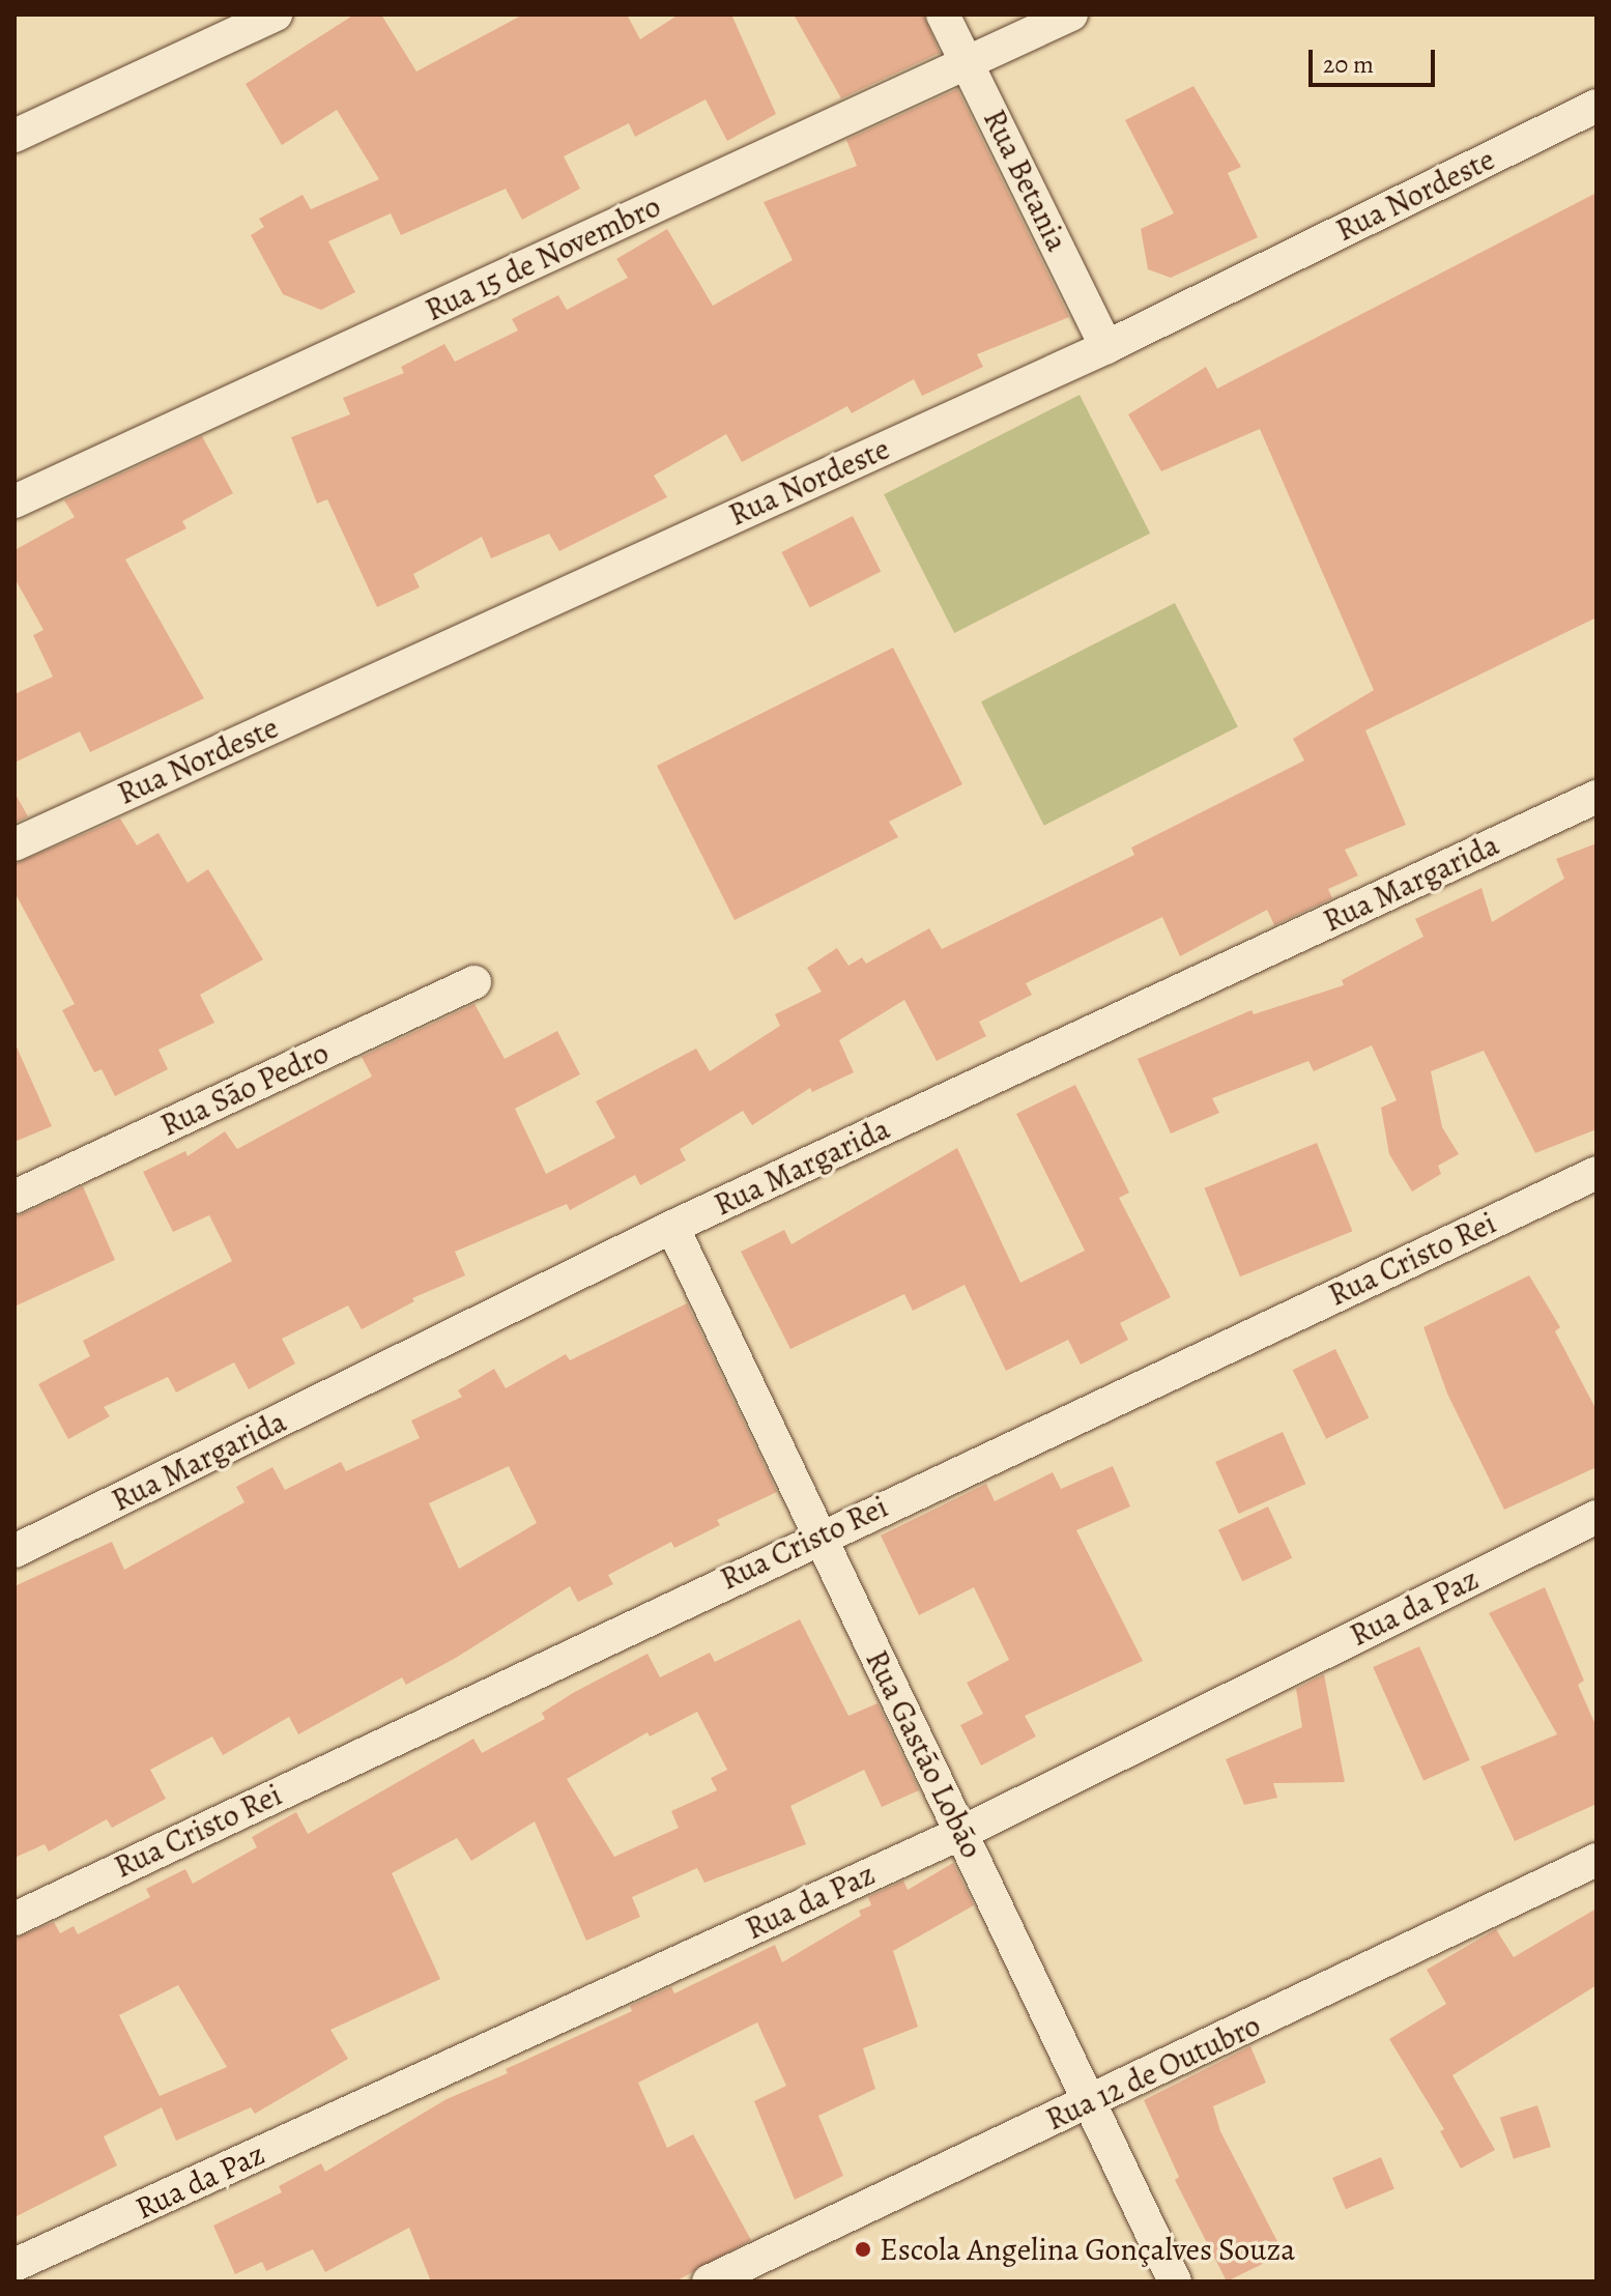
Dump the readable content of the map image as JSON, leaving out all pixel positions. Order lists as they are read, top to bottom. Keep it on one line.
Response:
{"streets":{"street":["Rua Betania","Rua Nordeste","Rua 15 de Novembro","Rua Margarida","Rua São Pedro","Rua Cristo Rei","Rua da Paz","Rua Gastão Lobão","Rua 12 de Outubro"]},"crossings":[["Rua Betania","Rua Nordeste"],["Rua Betania","Rua 15 de Novembro"],["Rua Margarida","Rua Gastão Lobão"],["Rua Cristo Rei","Rua Gastão Lobão"],["Rua da Paz","Rua Gastão Lobão"],["Rua Gastão Lobão","Rua 12 de Outubro"]],"places":["Escola Angelina Gonçalves Souza"],"scale_bar":"20 m"}
